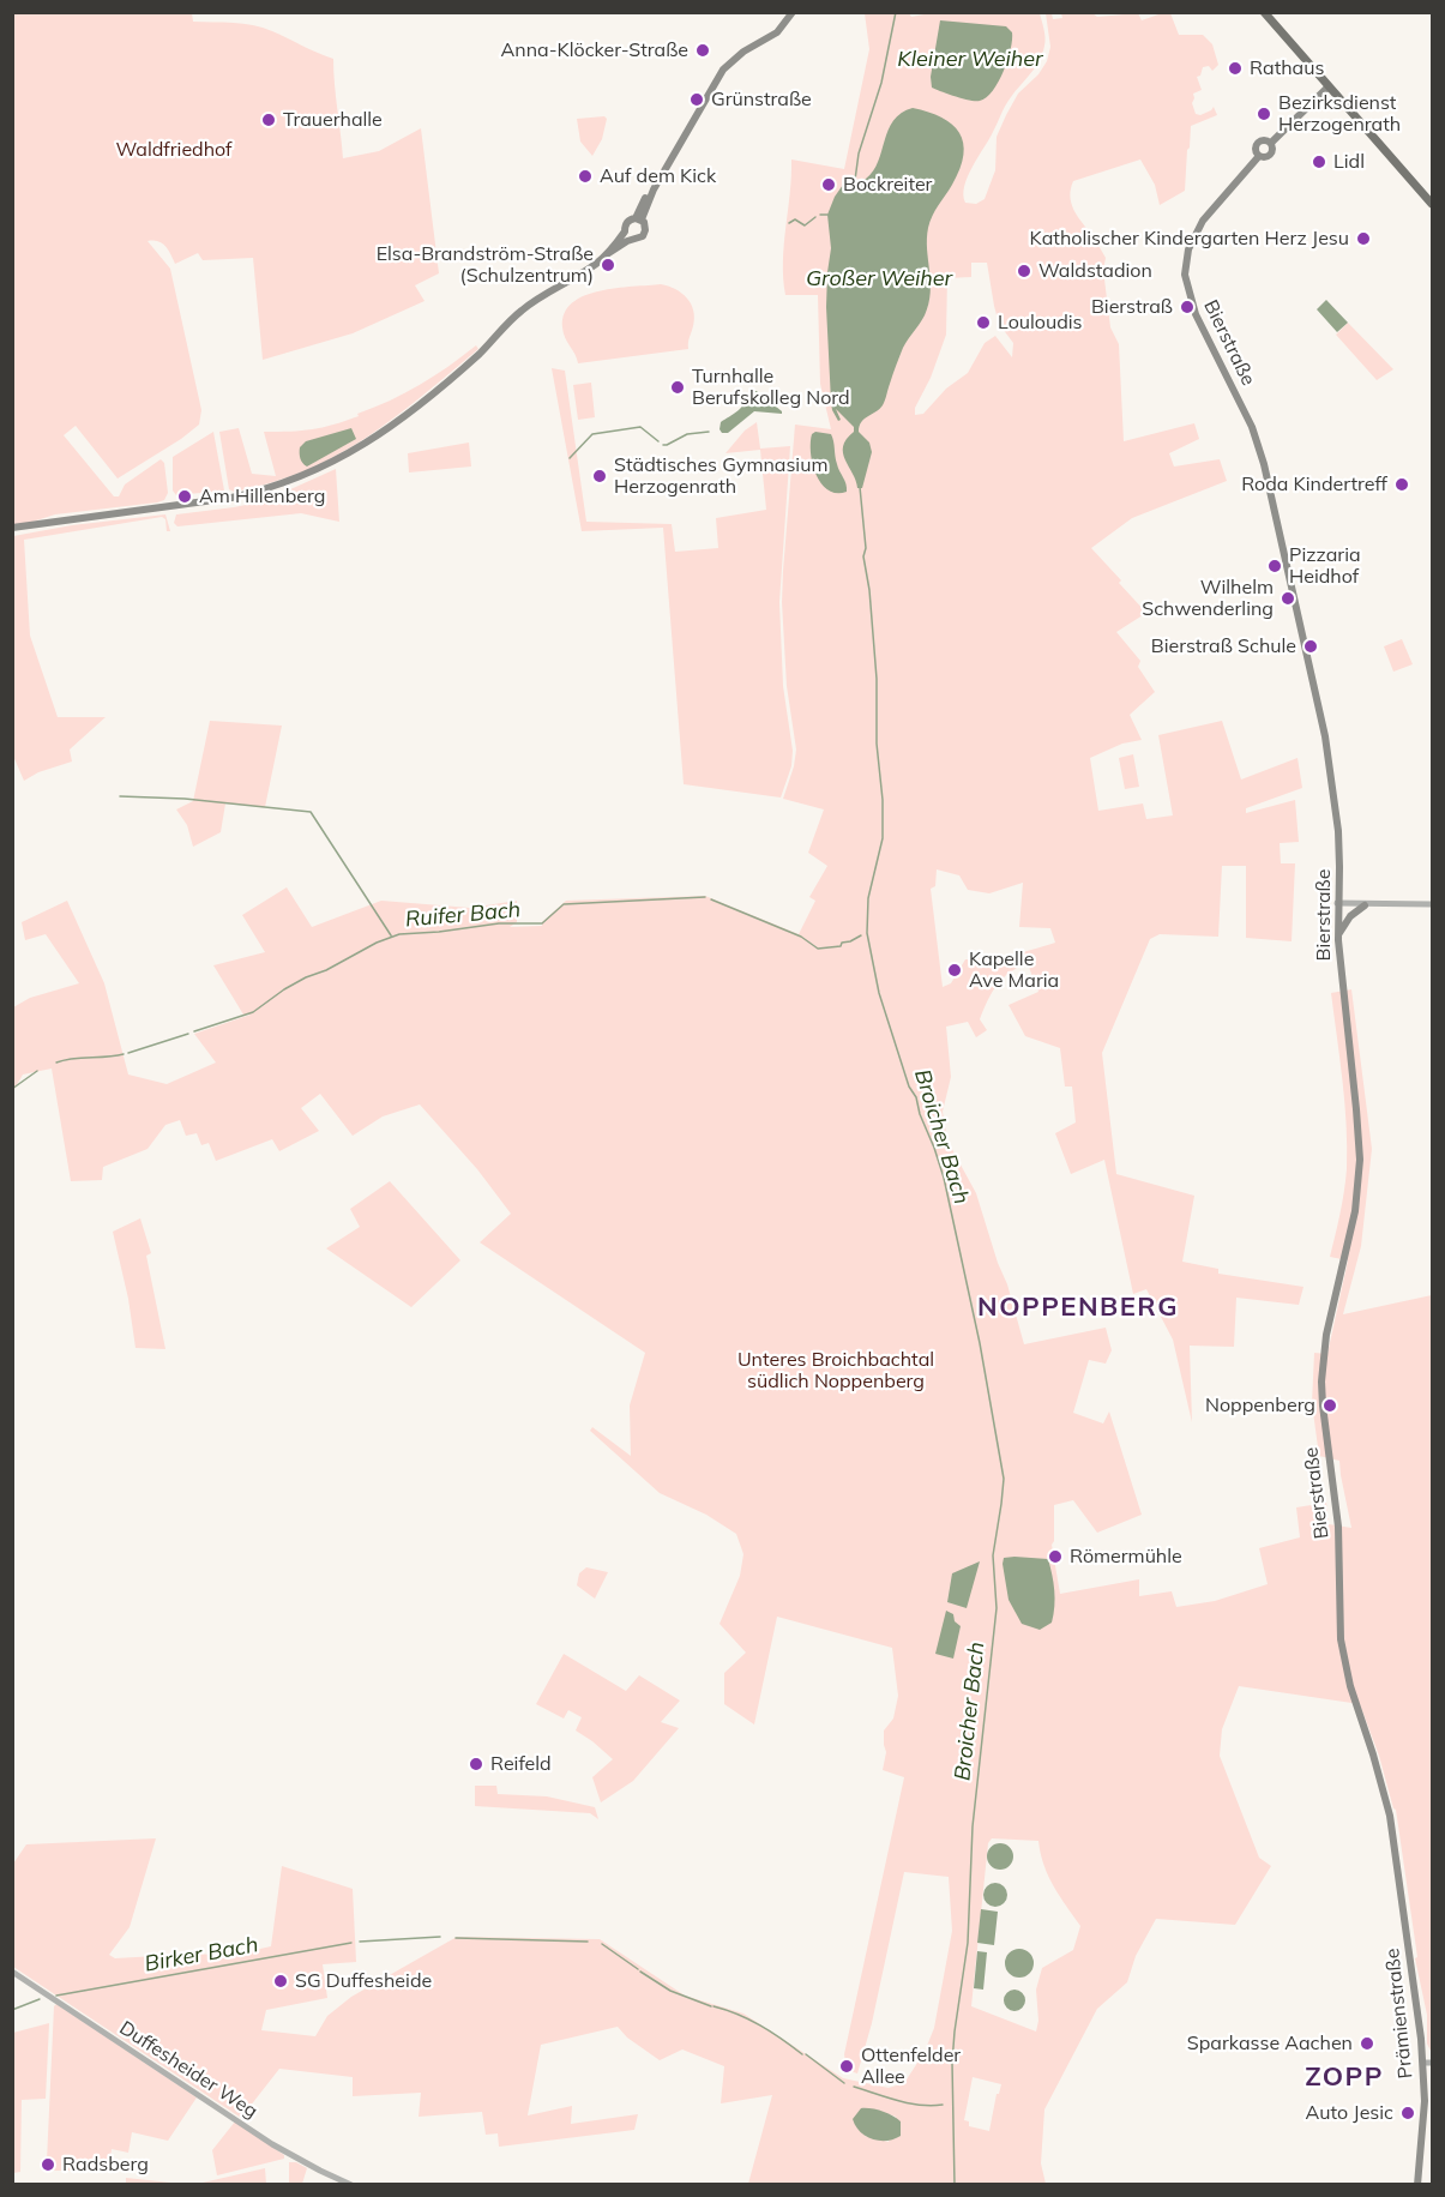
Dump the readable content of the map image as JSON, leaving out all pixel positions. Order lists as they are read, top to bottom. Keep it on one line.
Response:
{"streets":{"main road":["Bierstraße","Prämienstraße"],"street":["Duffesheider Weg"]},"crossings":[["Bierstraße","Prämienstraße"]],"districts":["NOPPENBERG","ZOPP"],"water":["Kleiner Weiher","Großer Weiher","Ruifer Bach","Broicher Bach","Birker Bach"],"parks":["Waldfriedhof","Unteres Broichbachtal südlich Noppenberg"],"places":["Anna-Klöcker-Straße","Rathaus","Grünstraße","Bezirksdienst Herzogenrath","Trauerhalle","Lidl","Auf dem Kick","Bockreiter","Katholischer Kindergarten Herz Jesu","Elsa-Brandström-Straße (Schulzentrum)","Waldstadion","Bierstraß","Louloudis","Turnhalle Berufskolleg Nord","Städtisches Gymnasium Herzogenrath","Roda Kindertreff","Am Hillenberg","Pizzaria Heidhof","Wilhelm Schwenderling","Bierstraß Schule","Kapelle Ave Maria","Noppenberg","Römermühle","Reifeld","SG Duffesheide","Sparkasse Aachen","Ottenfelder Allee","Auto Jesic","Radsberg"]}
